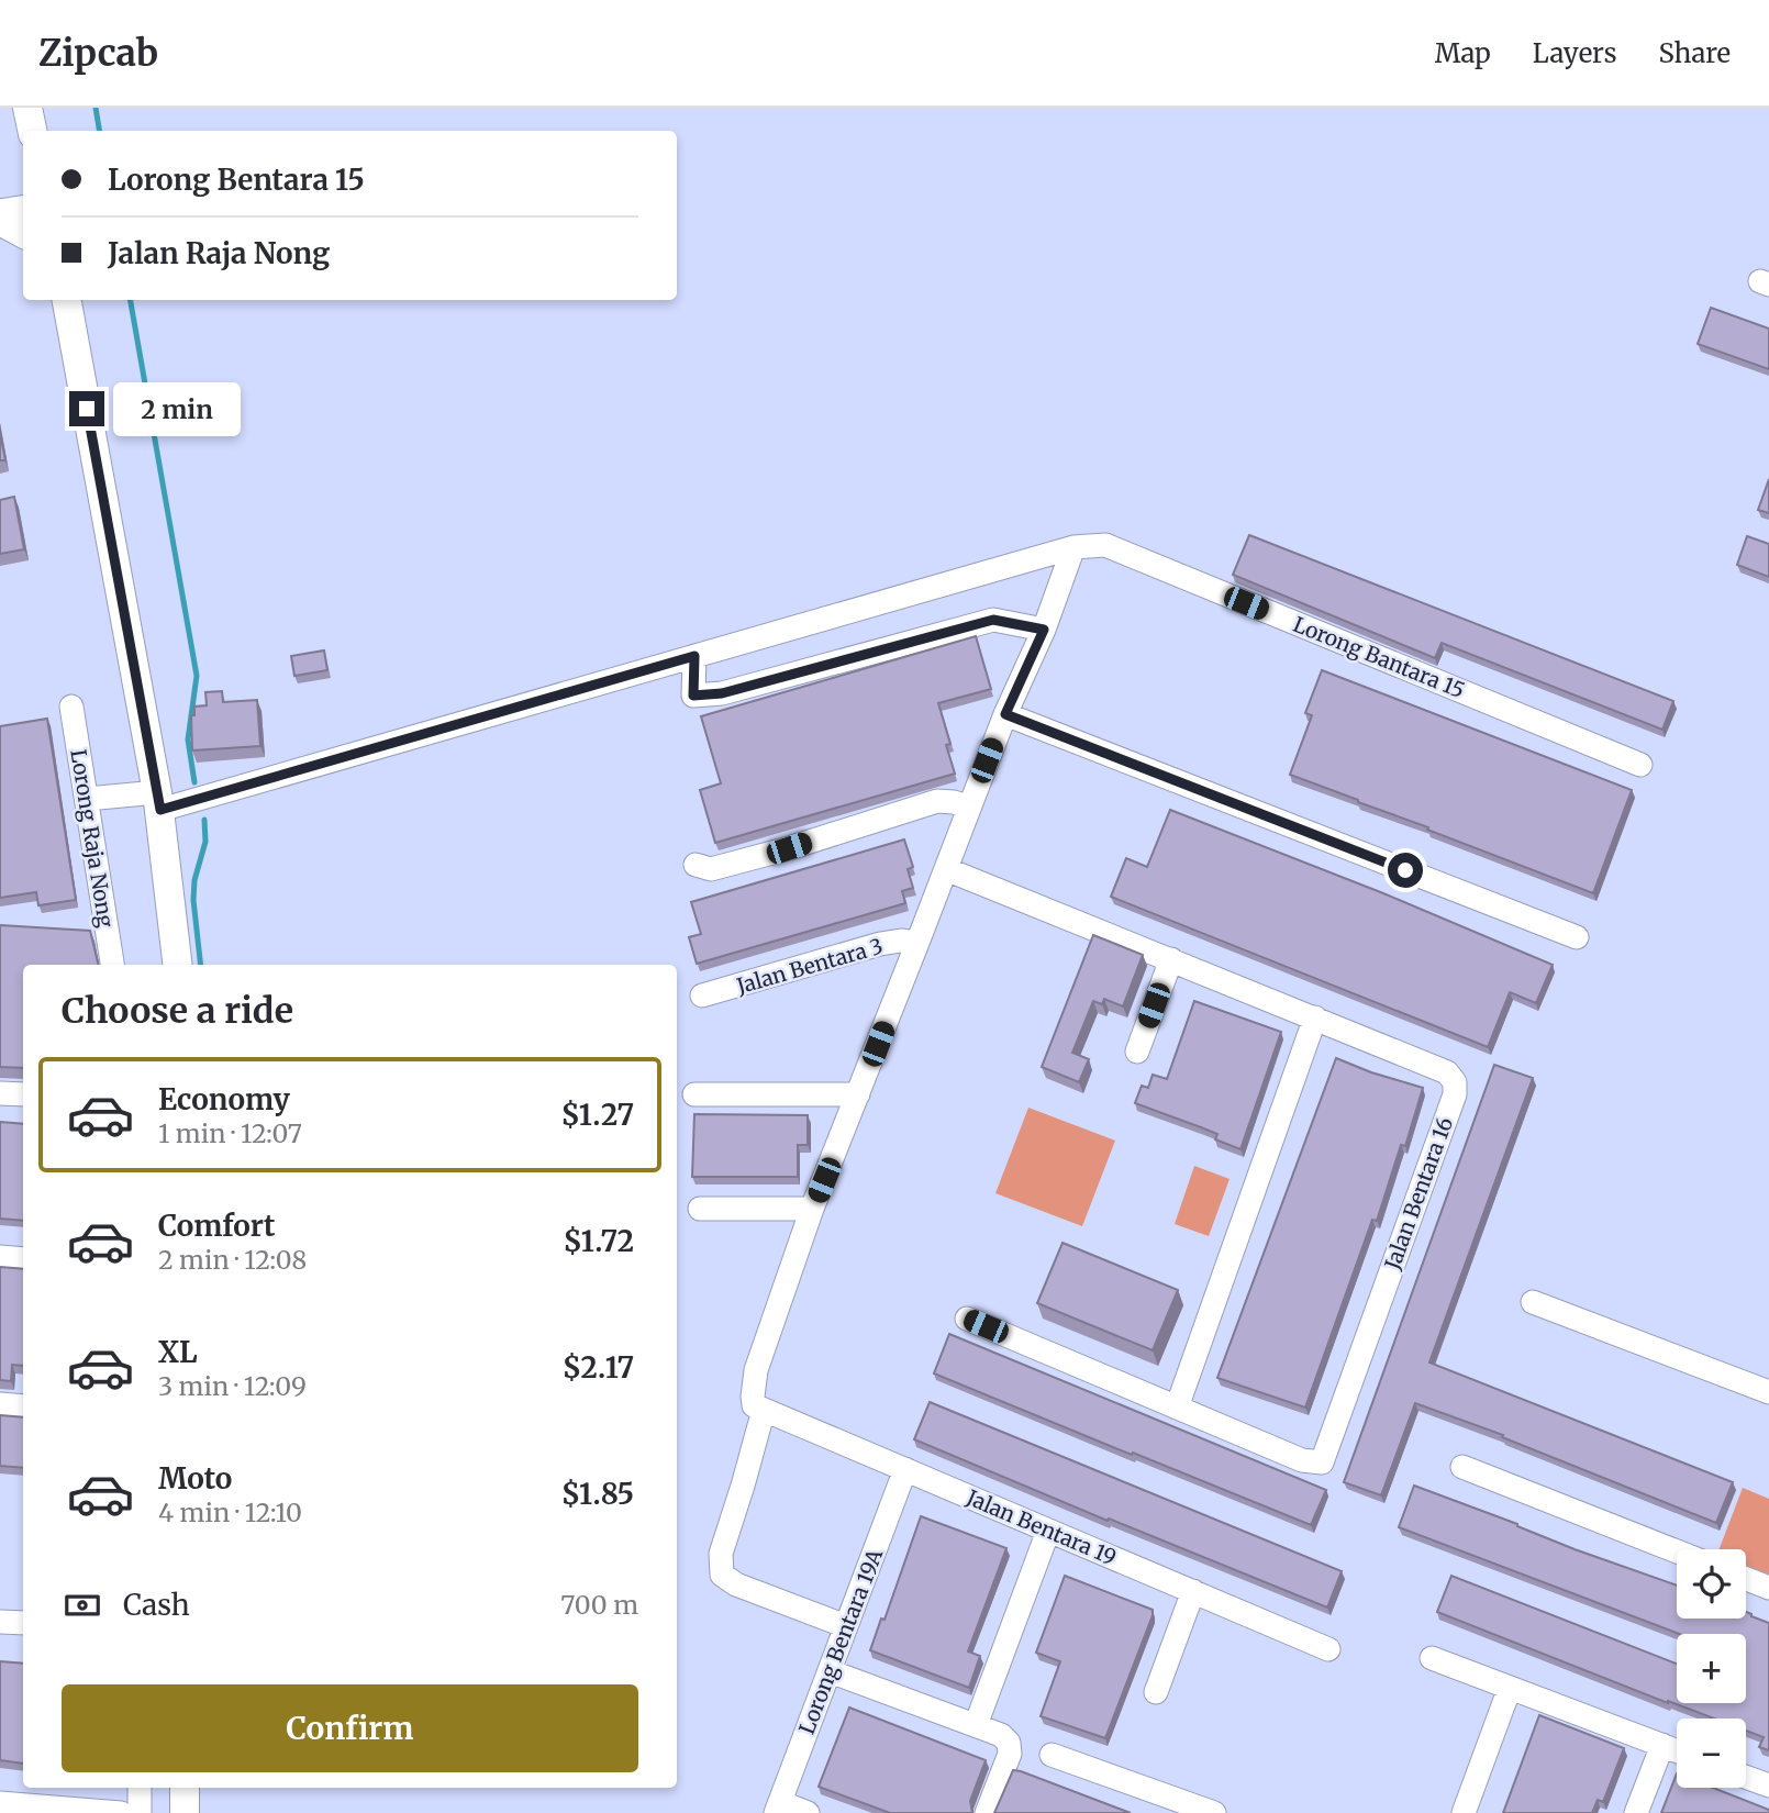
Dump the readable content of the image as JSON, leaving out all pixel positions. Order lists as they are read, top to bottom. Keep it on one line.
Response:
{"streets":{"street":["Lorong Bantara 15","Lorong Raja Nong","Jalan Bentara 3","Jalan Bentara 16","Jalan Bentara 19","Lorong Bentara 19A"]},"crossings":[["Lorong Bantara 15","Lorong Raja Nong"],["Jalan Bentara 19","Lorong Bentara 19A"]],"page":{"header":"Zipcab","nav":["Map","Layers","Share"],"banner":["Lorong Bentara 15","Jalan Raja Nong"],"bubble":"2 min","heading":"Choose a ride","list":[{"name":"Economy","note":"1 min · 12:07","value":"$1.27"},{"name":"Comfort","note":"2 min · 12:08","value":"$1.72"},{"name":"XL","note":"3 min · 12:09","value":"$2.17"},{"name":"Moto","note":"4 min · 12:10","value":"$1.85"}],"map_buttons":["+","−"],"pay":["Cash","700 m"],"buttons":"Confirm"}}
